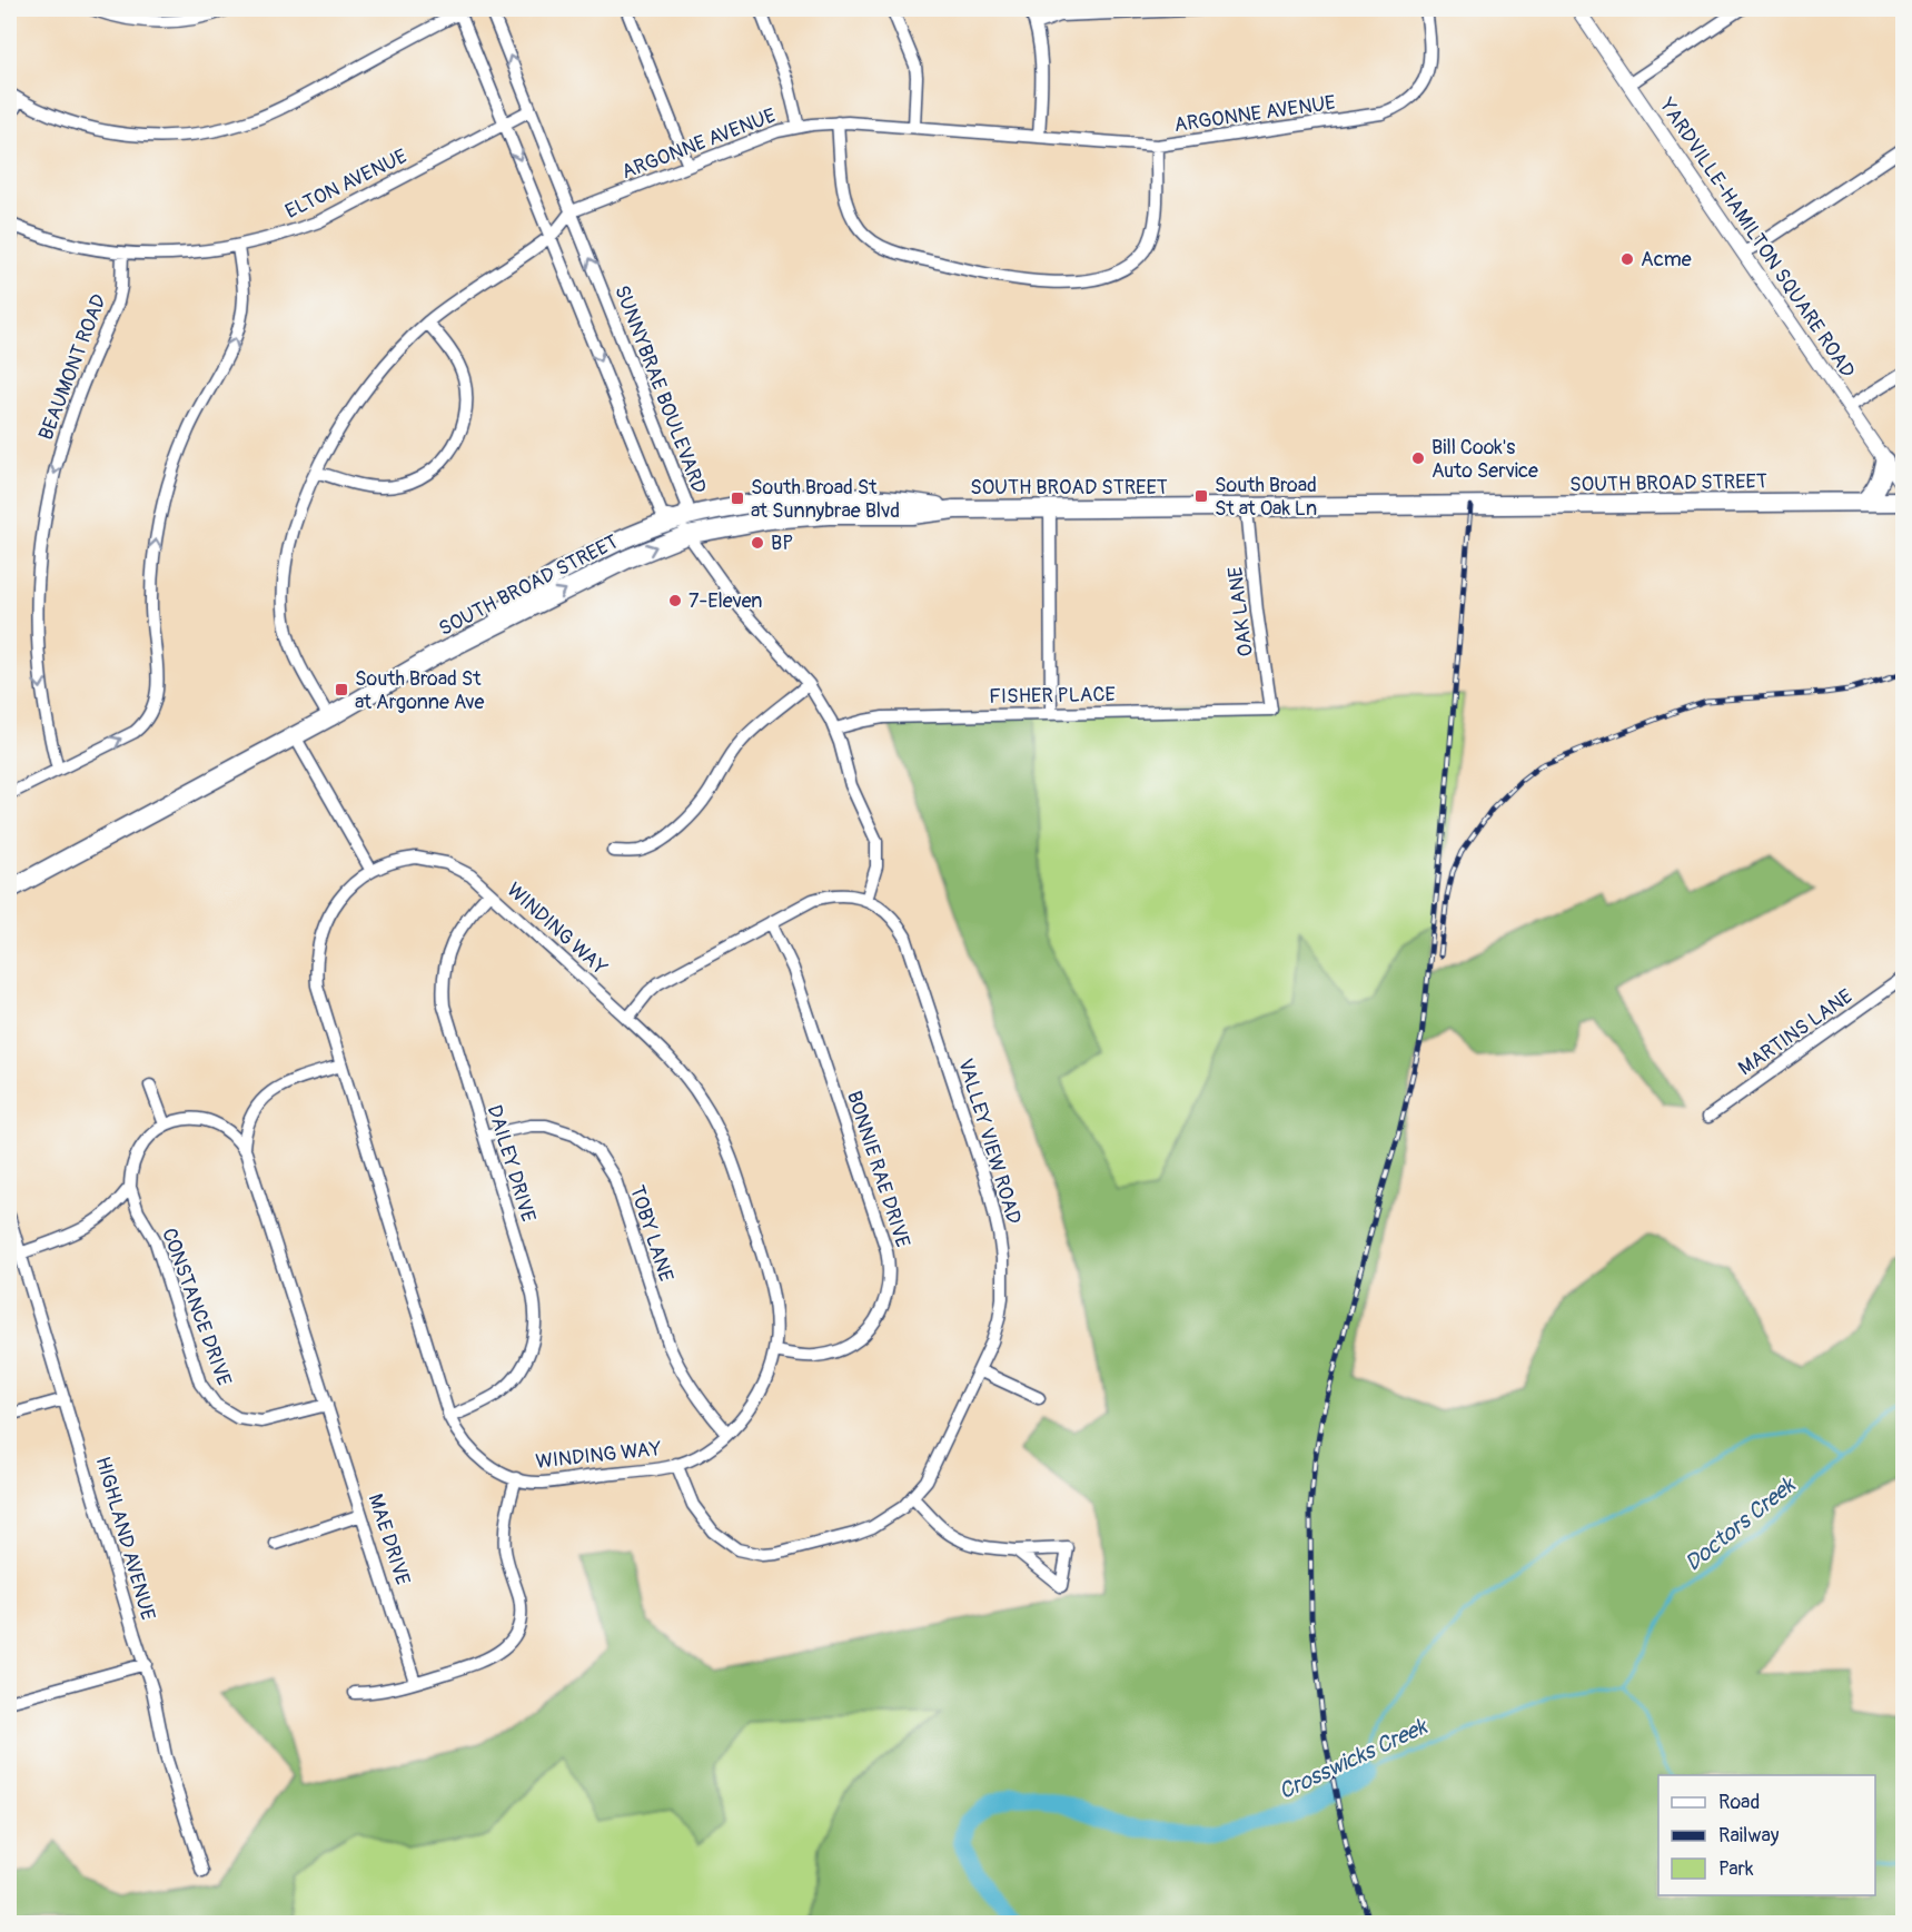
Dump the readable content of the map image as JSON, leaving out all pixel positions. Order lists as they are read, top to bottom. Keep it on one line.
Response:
{"streets":{"main road":["SOUTH BROAD STREET"],"street":["ARGONNE AVENUE","ELTON AVENUE","YARDVILLE-HAMILTON SQUARE ROAD","BEAUMONT ROAD","SUNNYBRAE BOULEVARD","OAK LANE","FISHER PLACE","WINDING WAY","MARTINS LANE","VALLEY VIEW ROAD","DAILEY DRIVE","BONNIE RAE DRIVE","TOBY LANE","CONSTANCE DRIVE","HIGHLAND AVENUE","MAE DRIVE"]},"crossings":[["ARGONNE AVENUE","SUNNYBRAE BOULEVARD"],["ARGONNE AVENUE","SOUTH BROAD STREET"],["ELTON AVENUE","BEAUMONT ROAD"],["ELTON AVENUE","SUNNYBRAE BOULEVARD"],["SUNNYBRAE BOULEVARD","SOUTH BROAD STREET"],["SOUTH BROAD STREET","OAK LANE"],["OAK LANE","FISHER PLACE"],["WINDING WAY","VALLEY VIEW ROAD"],["WINDING WAY","DAILEY DRIVE"],["WINDING WAY","BONNIE RAE DRIVE"],["WINDING WAY","TOBY LANE"],["VALLEY VIEW ROAD","BONNIE RAE DRIVE"],["DAILEY DRIVE","TOBY LANE"],["CONSTANCE DRIVE","MAE DRIVE"]],"one_way":["BEAUMONT ROAD"],"water":["Doctors Creek","Crosswicks Creek"],"places":{"other":["Acme","Bill Cook's Auto Service","BP","7-Eleven"],"transit":["South Broad St at Oak Ln","South Broad St at Sunnybrae Blvd","South Broad St at Argonne Ave"]},"legend":["Road","Railway","Park"]}
